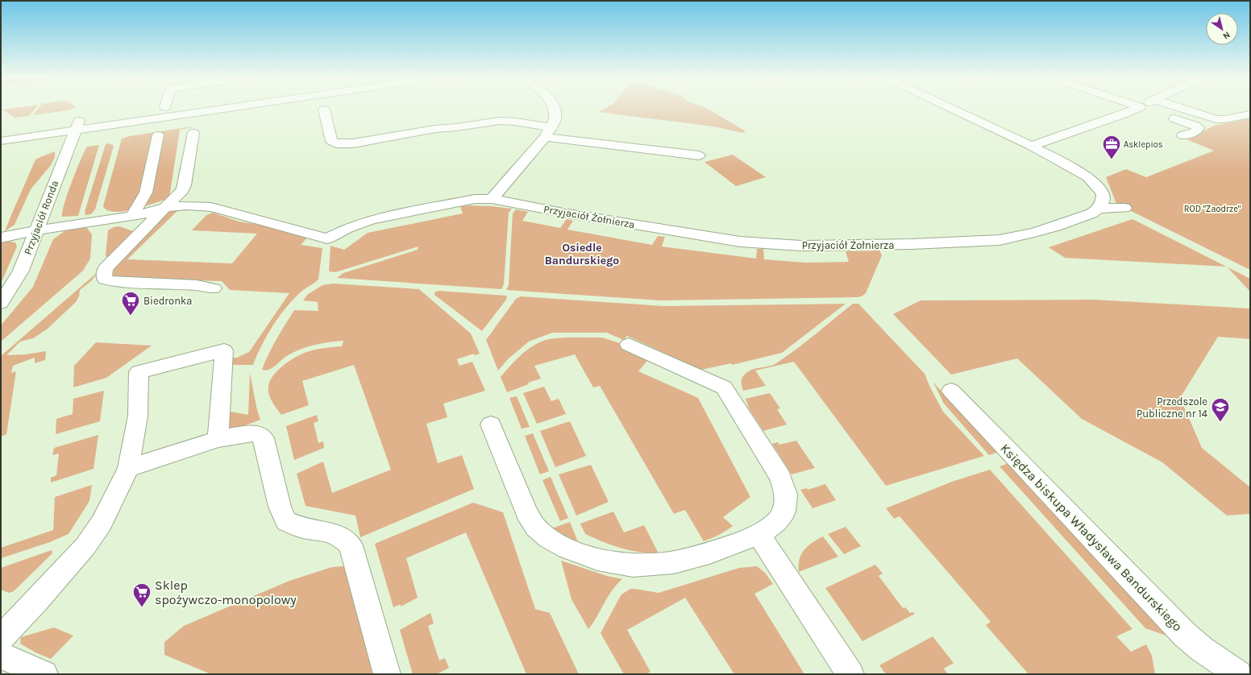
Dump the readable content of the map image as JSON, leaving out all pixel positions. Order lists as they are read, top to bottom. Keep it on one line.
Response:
{"streets":{"street":["Przyjaciół Żołnierza","Przyjaciół Ronda","Księdza biskupa Władysława Bandurskiego"]},"districts":["Osiedle Bandurskiego"],"parks":["ROD \"Zaodrze\""],"places":{"office":["Asklepios"],"supermarket":["Biedronka","Sklep spożywczo-monopolowy"],"school or university":["Przedszole Publiczne nr 14"]},"north":"bottom right"}
